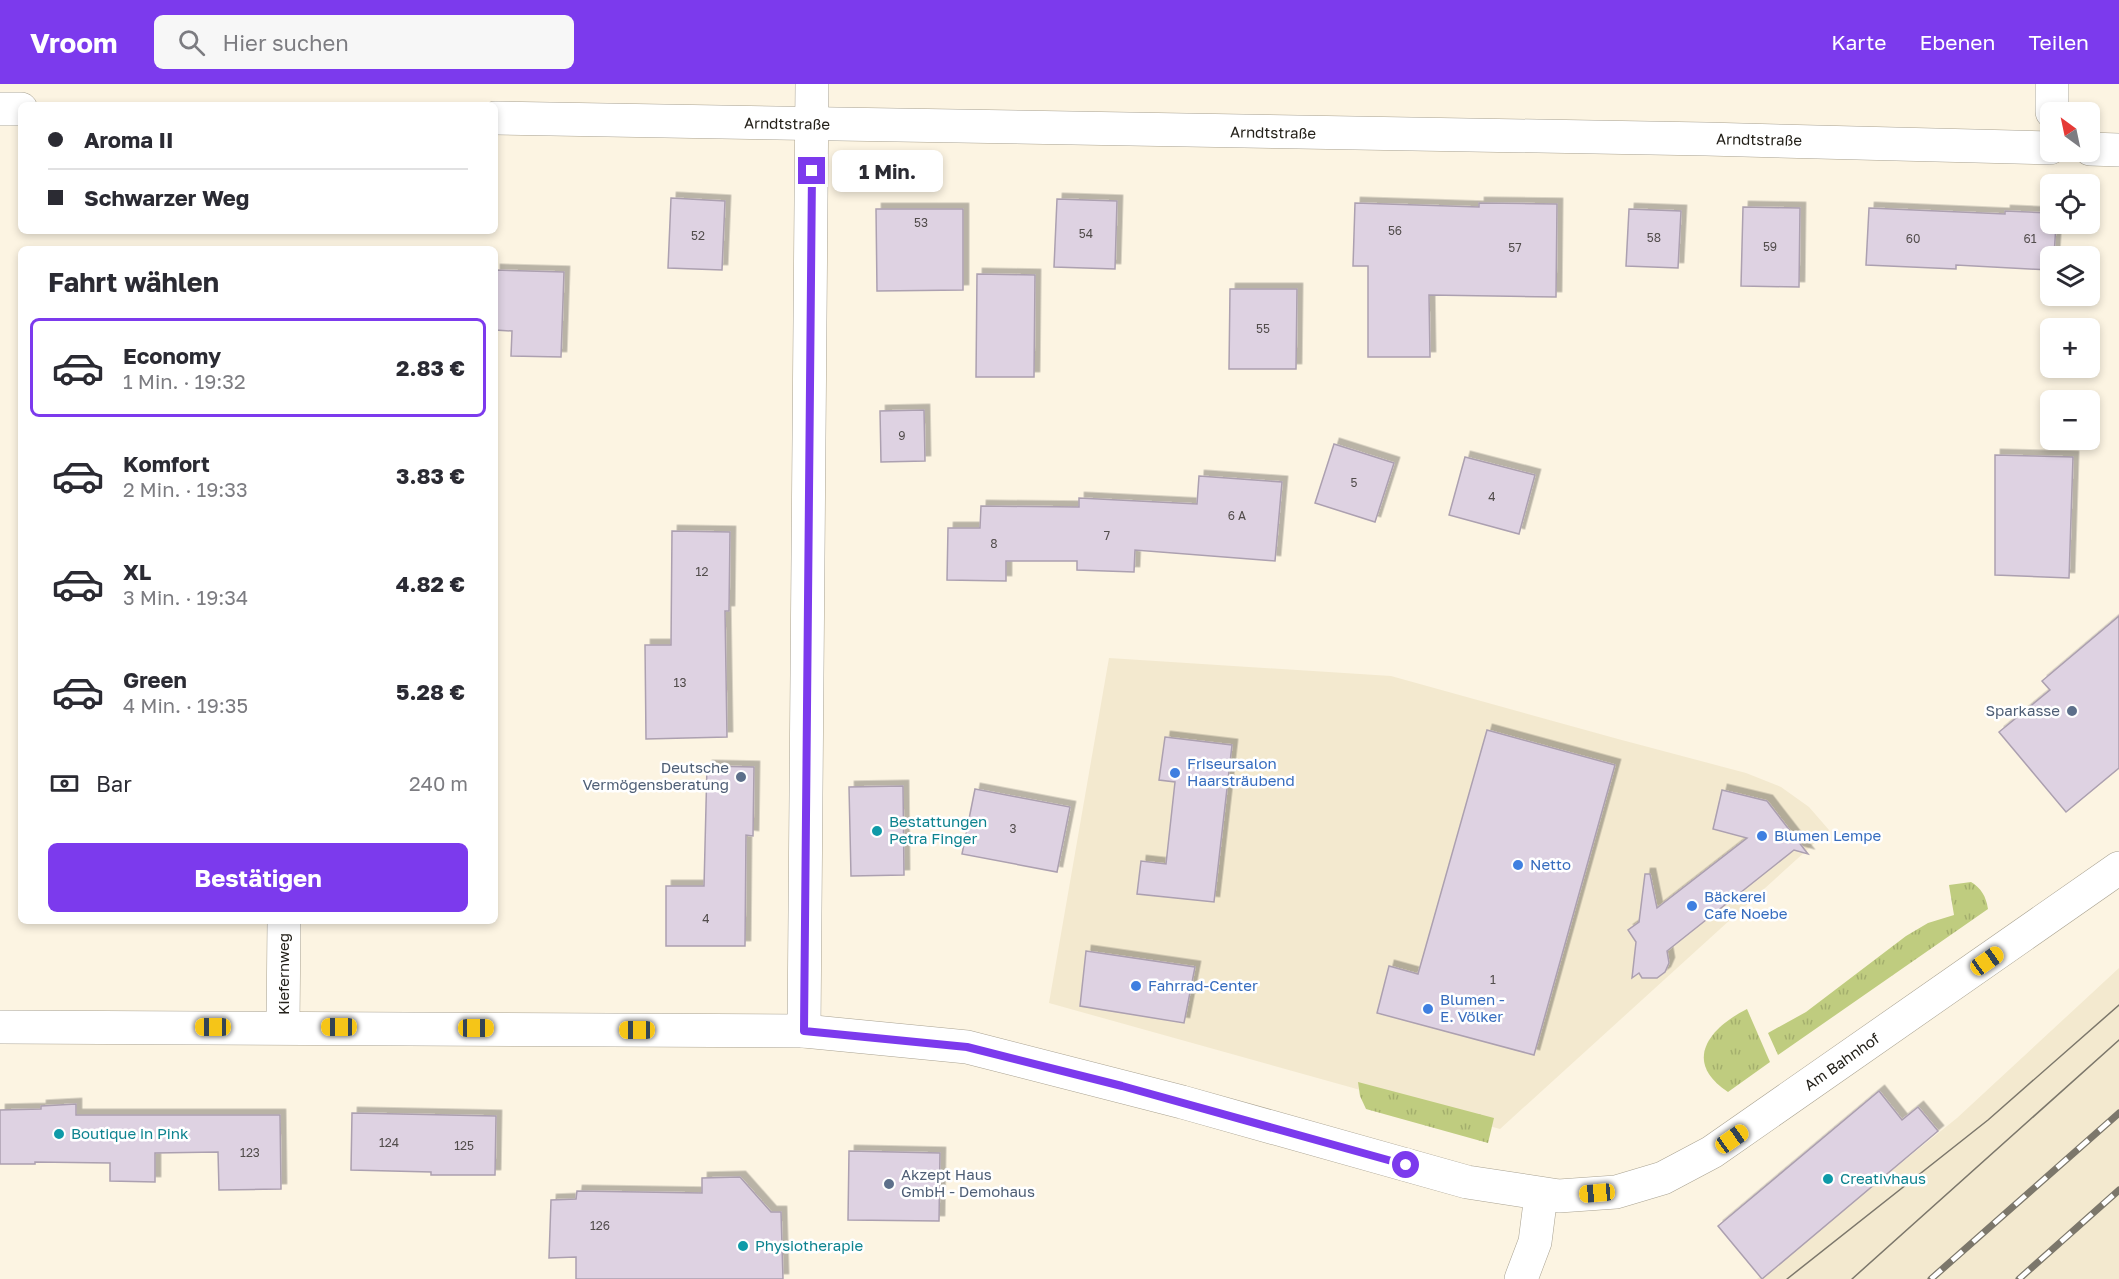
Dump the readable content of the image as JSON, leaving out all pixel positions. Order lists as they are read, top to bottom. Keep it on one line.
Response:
{"streets":{"street":["Arndtstraße","Kiefernweg","Am Bahnhof"]},"crossings":[["Kiefernweg","Am Bahnhof"]],"places":["Sparkasse","Friseursalon Haarsträubend","Deutsche Vermögensberatung","Bestattungen Petra Finger","Blumen Lempe","Netto","Bäckerei Cafe Noebe","Fahrrad-Center","Blumen - E. Völker","Boutique in Pink","Creativhaus","Akzept Haus GmbH - Demohaus","Physiotherapie"],"house_numbers":["53","56","54","52","58","60","61","59","57","55","9","5","4","6 A","7","8","12","13","3","4","1","124","125","123","126"],"north":"top left","page":{"header":"Vroom","search":"Hier suchen","nav":["Karte","Ebenen","Teilen"],"map_buttons":["+","−"],"banner":["Aroma II","Schwarzer Weg"],"bubble":"1 Min.","heading":"Fahrt wählen","list":[{"name":"Economy","note":"1 Min. · 19:32","value":"2.83 €"},{"name":"Komfort","note":"2 Min. · 19:33","value":"3.83 €"},{"name":"XL","note":"3 Min. · 19:34","value":"4.82 €"},{"name":"Green","note":"4 Min. · 19:35","value":"5.28 €"}],"pay":["Bar","240 m"],"buttons":"Bestätigen"}}
